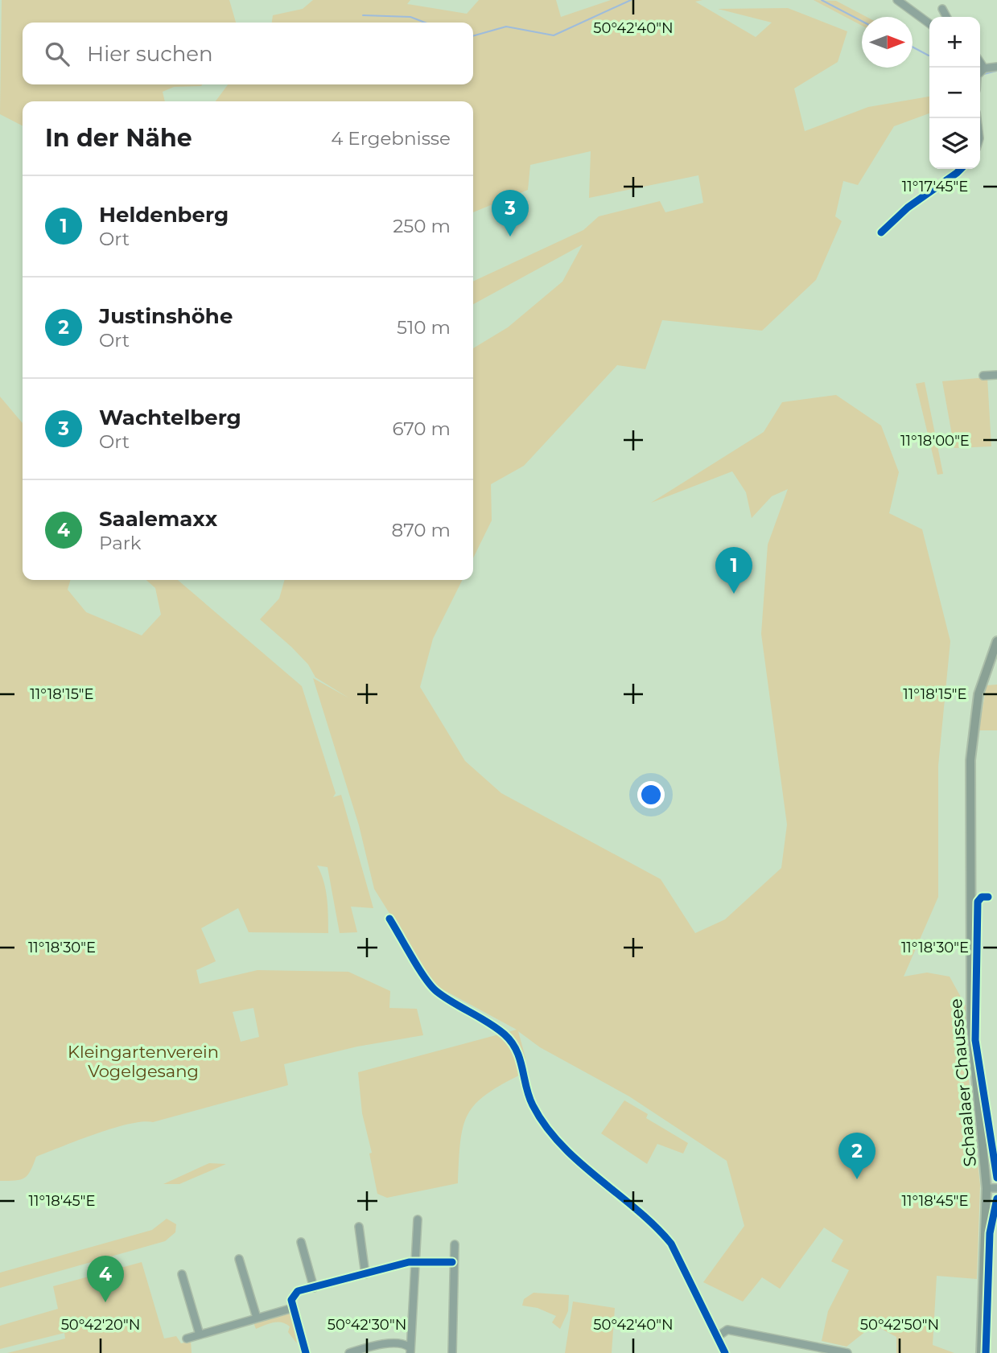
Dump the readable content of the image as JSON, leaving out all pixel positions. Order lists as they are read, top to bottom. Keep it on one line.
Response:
{"streets":{"main road":["Schaalaer Chaussee"]},"parks":["Kleingartenverein Vogelgesang"],"north":"right","page":{"map_buttons":["+","−"],"search":"Hier suchen","heading":["In der Nähe","4 Ergebnisse"],"list":[{"mark":"1","name":"Heldenberg","note":"Ort","value":"250 m"},{"mark":"2","name":"Justinshöhe","note":"Ort","value":"510 m"},{"mark":"3","name":"Wachtelberg","note":"Ort","value":"670 m"},{"mark":"4","name":"Saalemaxx","note":"Park","value":"870 m"}],"pins":["3","1","2","4"]},"coordinates":["50°42'40\"N","11°17'45\"E","11°18'00\"E","11°18'15\"E","11°18'30\"E","11°18'45\"E","50°42'20\"N","50°42'30\"N","50°42'50\"N"]}
